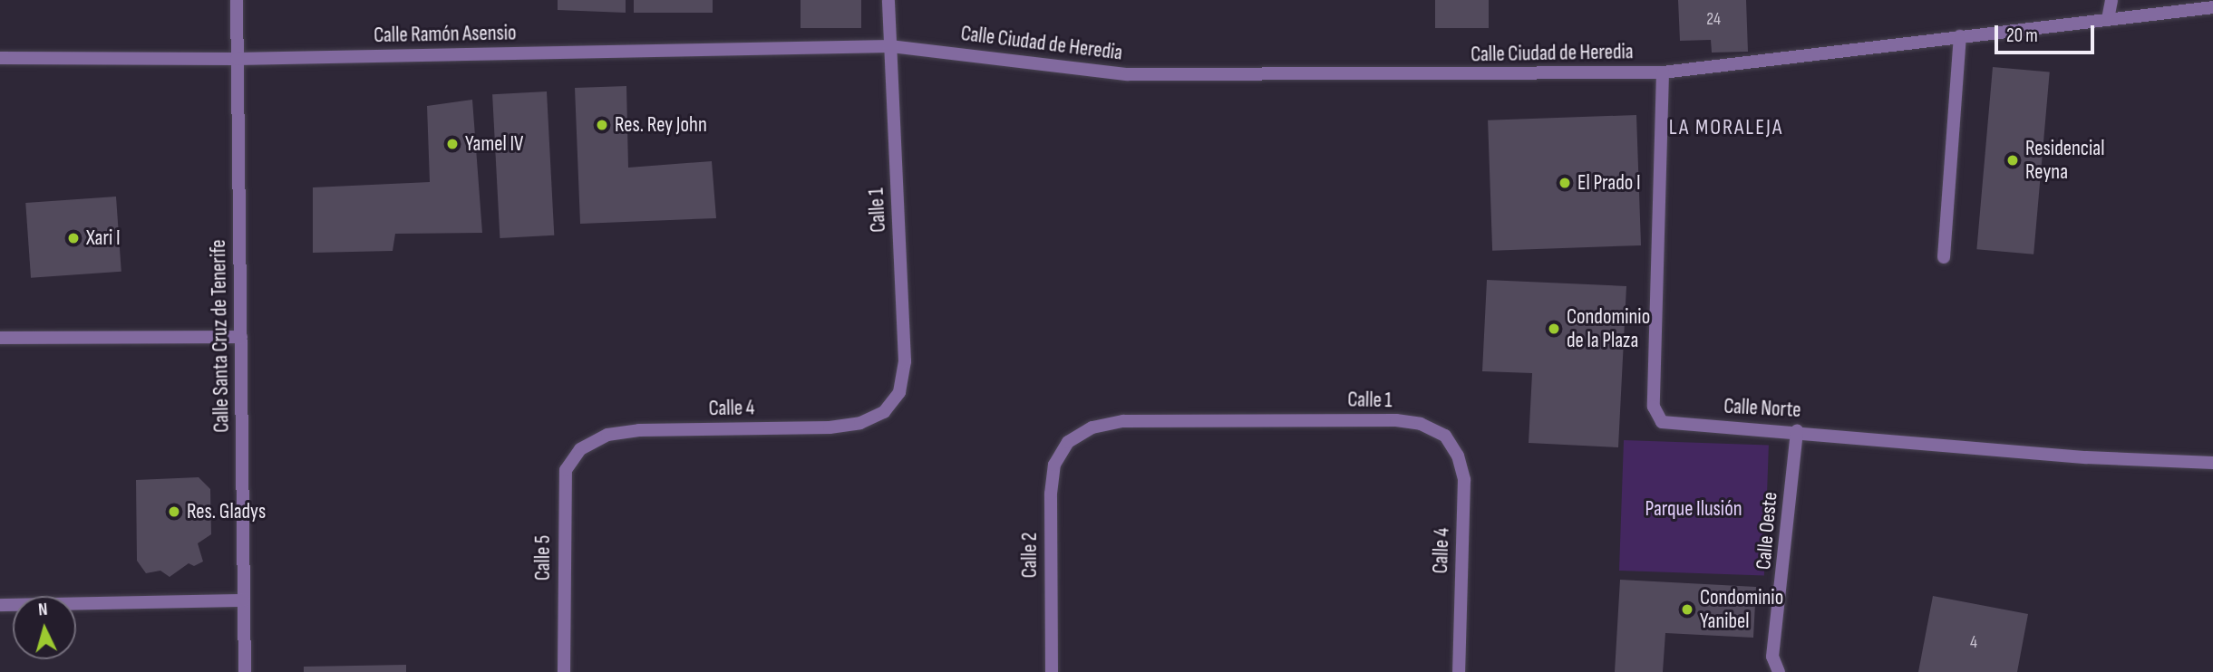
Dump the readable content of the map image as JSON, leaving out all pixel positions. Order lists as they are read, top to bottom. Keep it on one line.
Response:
{"streets":{"street":["Calle Ramón Asensio","Calle Ciudad de Heredia","Calle 1","Calle Santa Cruz de Tenerife","Calle 4","Calle Norte","Calle Oeste","Calle 2","Calle 5"]},"crossings":[["Calle Ramón Asensio","Calle Ciudad de Heredia"],["Calle Ramón Asensio","Calle 1"],["Calle Ramón Asensio","Calle Santa Cruz de Tenerife"],["Calle Ciudad de Heredia","Calle 1"],["Calle Ciudad de Heredia","Calle Norte"],["Calle 1","Calle 4"],["Calle 1","Calle 2"],["Calle 4","Calle 5"],["Calle Norte","Calle Oeste"]],"districts":["LA MORALEJA"],"parks":["Parque Ilusión"],"places":["Res. Rey John","Yamel IV","Residencial Reyna","El Prado I","Xari I","Condominio de la Plaza","Res. Gladys","Condominio Yanibel"],"house_numbers":["24","4"],"scale_bar":"20 m","north":"top"}
